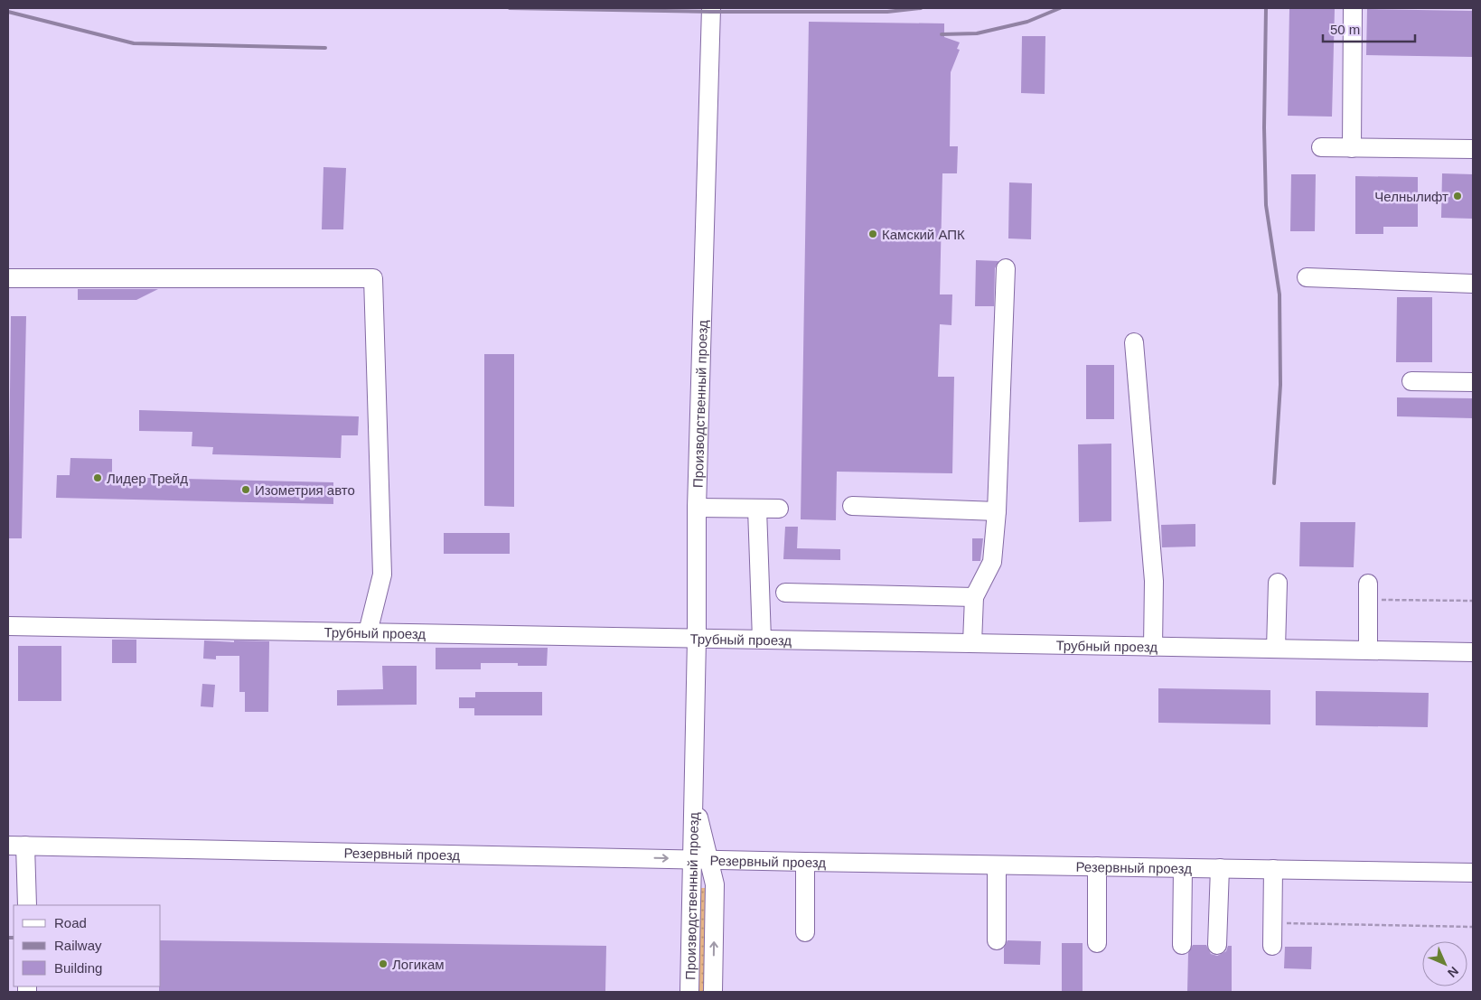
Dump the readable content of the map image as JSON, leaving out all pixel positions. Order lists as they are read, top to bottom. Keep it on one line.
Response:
{"streets":{"street":["Производственный проезд","Трубный проезд","Резервный проезд"]},"crossings":[["Производственный проезд","Трубный проезд"],["Производственный проезд","Резервный проезд"]],"one_way":["Резервный проезд"],"places":["Челнылифт","Камский АПК","Лидер Трейд","Изометрия авто","Логикам"],"legend":["Road","Railway","Building"],"scale_bar":"50 m","north":"bottom right"}
